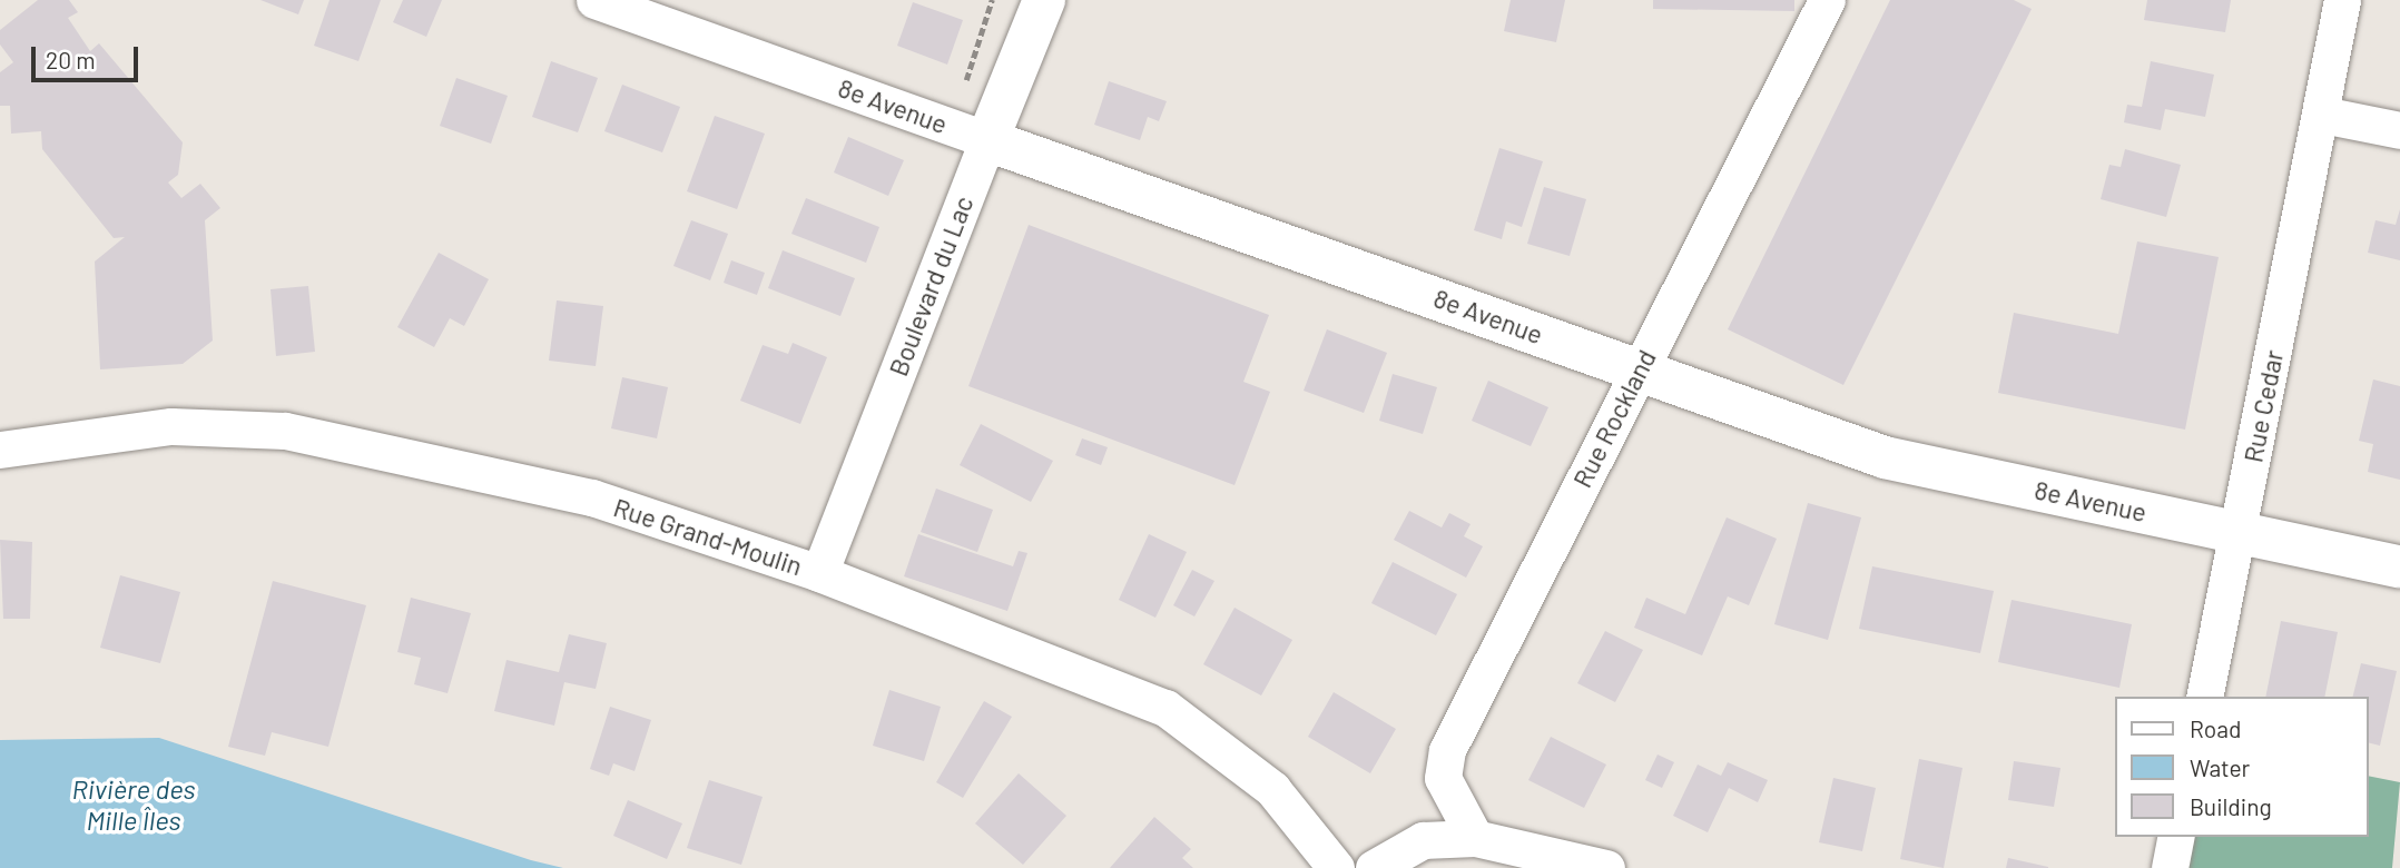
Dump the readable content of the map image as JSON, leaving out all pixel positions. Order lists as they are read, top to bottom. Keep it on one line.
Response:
{"streets":{"street":["8e Avenue","Boulevard du Lac","Rue Cedar","Rue Rockland","Rue Grand-Moulin"]},"crossings":[["8e Avenue","Boulevard du Lac"],["8e Avenue","Rue Cedar"],["8e Avenue","Rue Rockland"],["Boulevard du Lac","Rue Grand-Moulin"]],"water":["Rivière des Mille Îles"],"legend":["Road","Water","Building"],"scale_bar":"20 m"}
